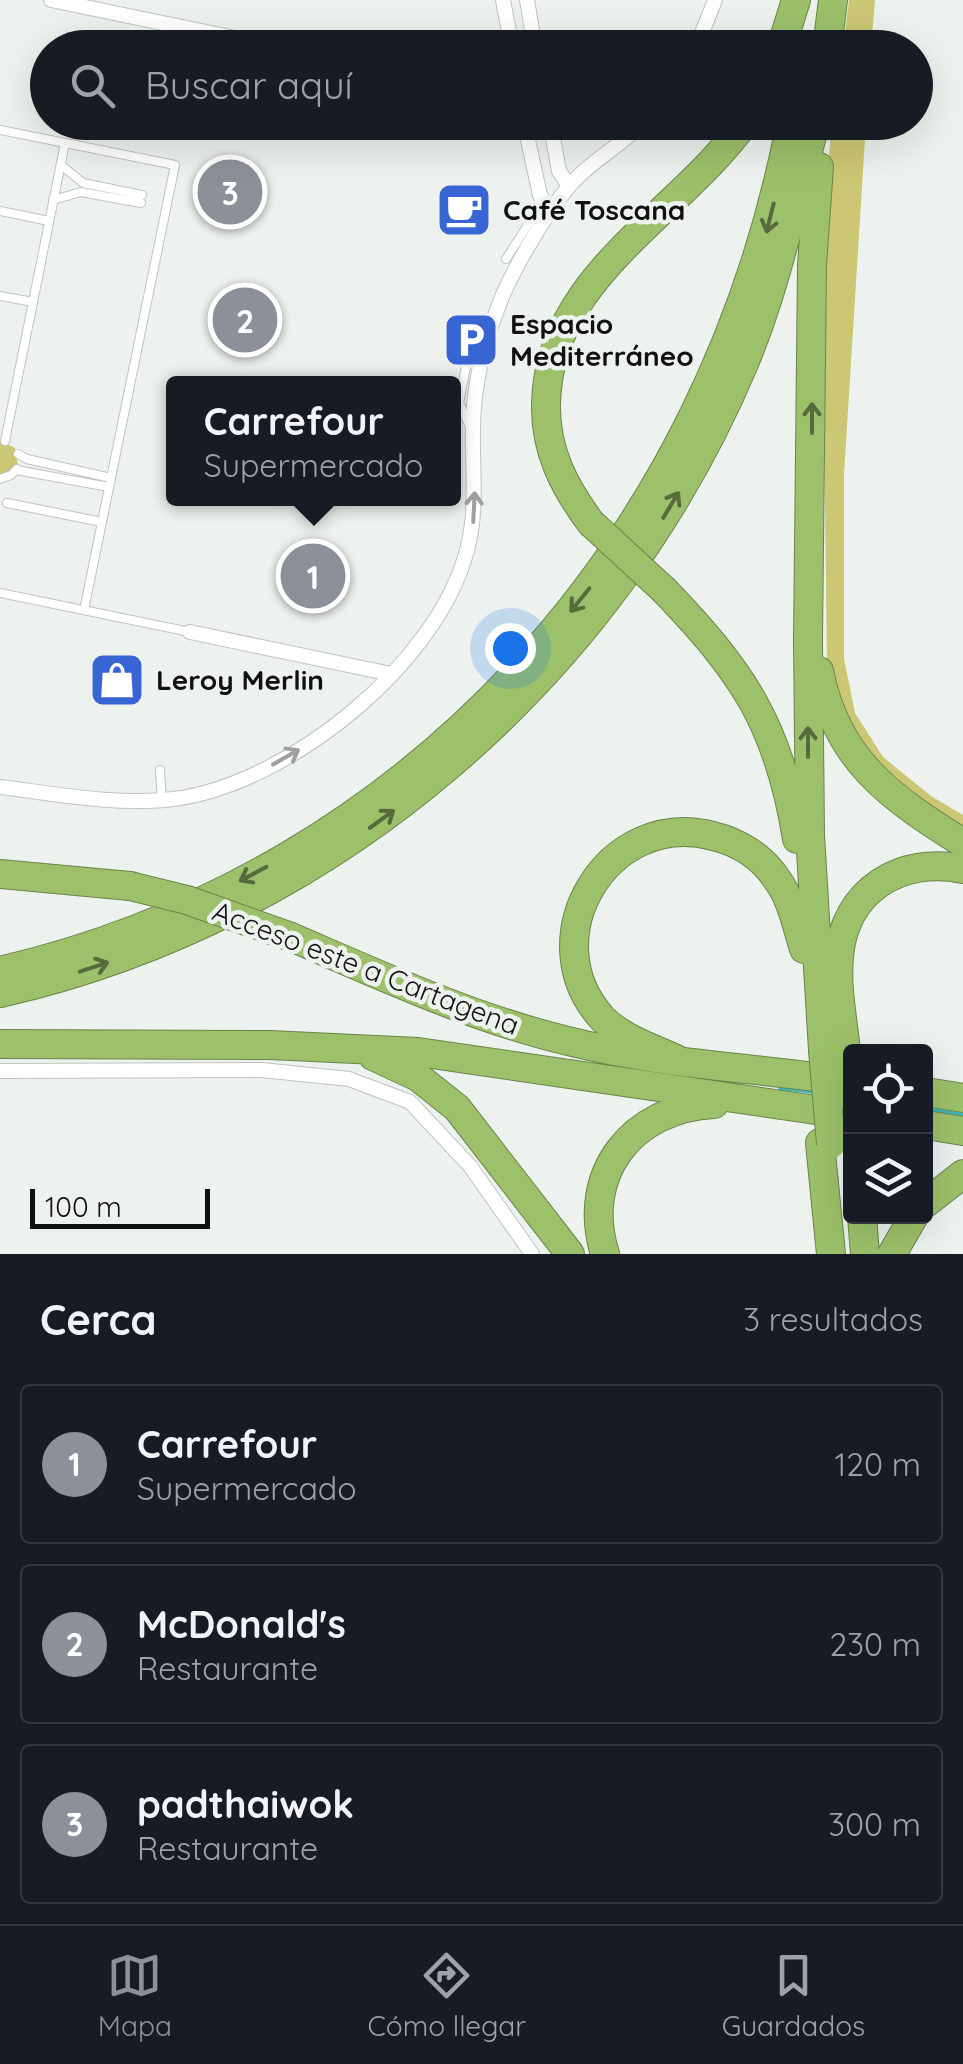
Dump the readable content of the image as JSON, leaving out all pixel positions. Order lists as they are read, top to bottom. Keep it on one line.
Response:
{"streets":{"highway":["Acceso este a Cartagena"]},"places":{"cafe":["Café Toscana"],"parking":["Espacio Mediterráneo"],"shop":["Leroy Merlin"]},"scale_bar":"100 m","page":{"search":"Buscar aquí","pins":["3","2","1"],"popup":["Carrefour","Supermercado"],"scale":"100 m","heading":["Cerca","3 resultados"],"list":[{"mark":"1","name":"Carrefour","note":"Supermercado","value":"120 m"},{"mark":"2","name":"McDonald's","note":"Restaurante","value":"230 m"},{"mark":"3","name":"padthaiwok","note":"Restaurante","value":"300 m"}],"nav":["Mapa","Cómo llegar","Guardados"]}}
